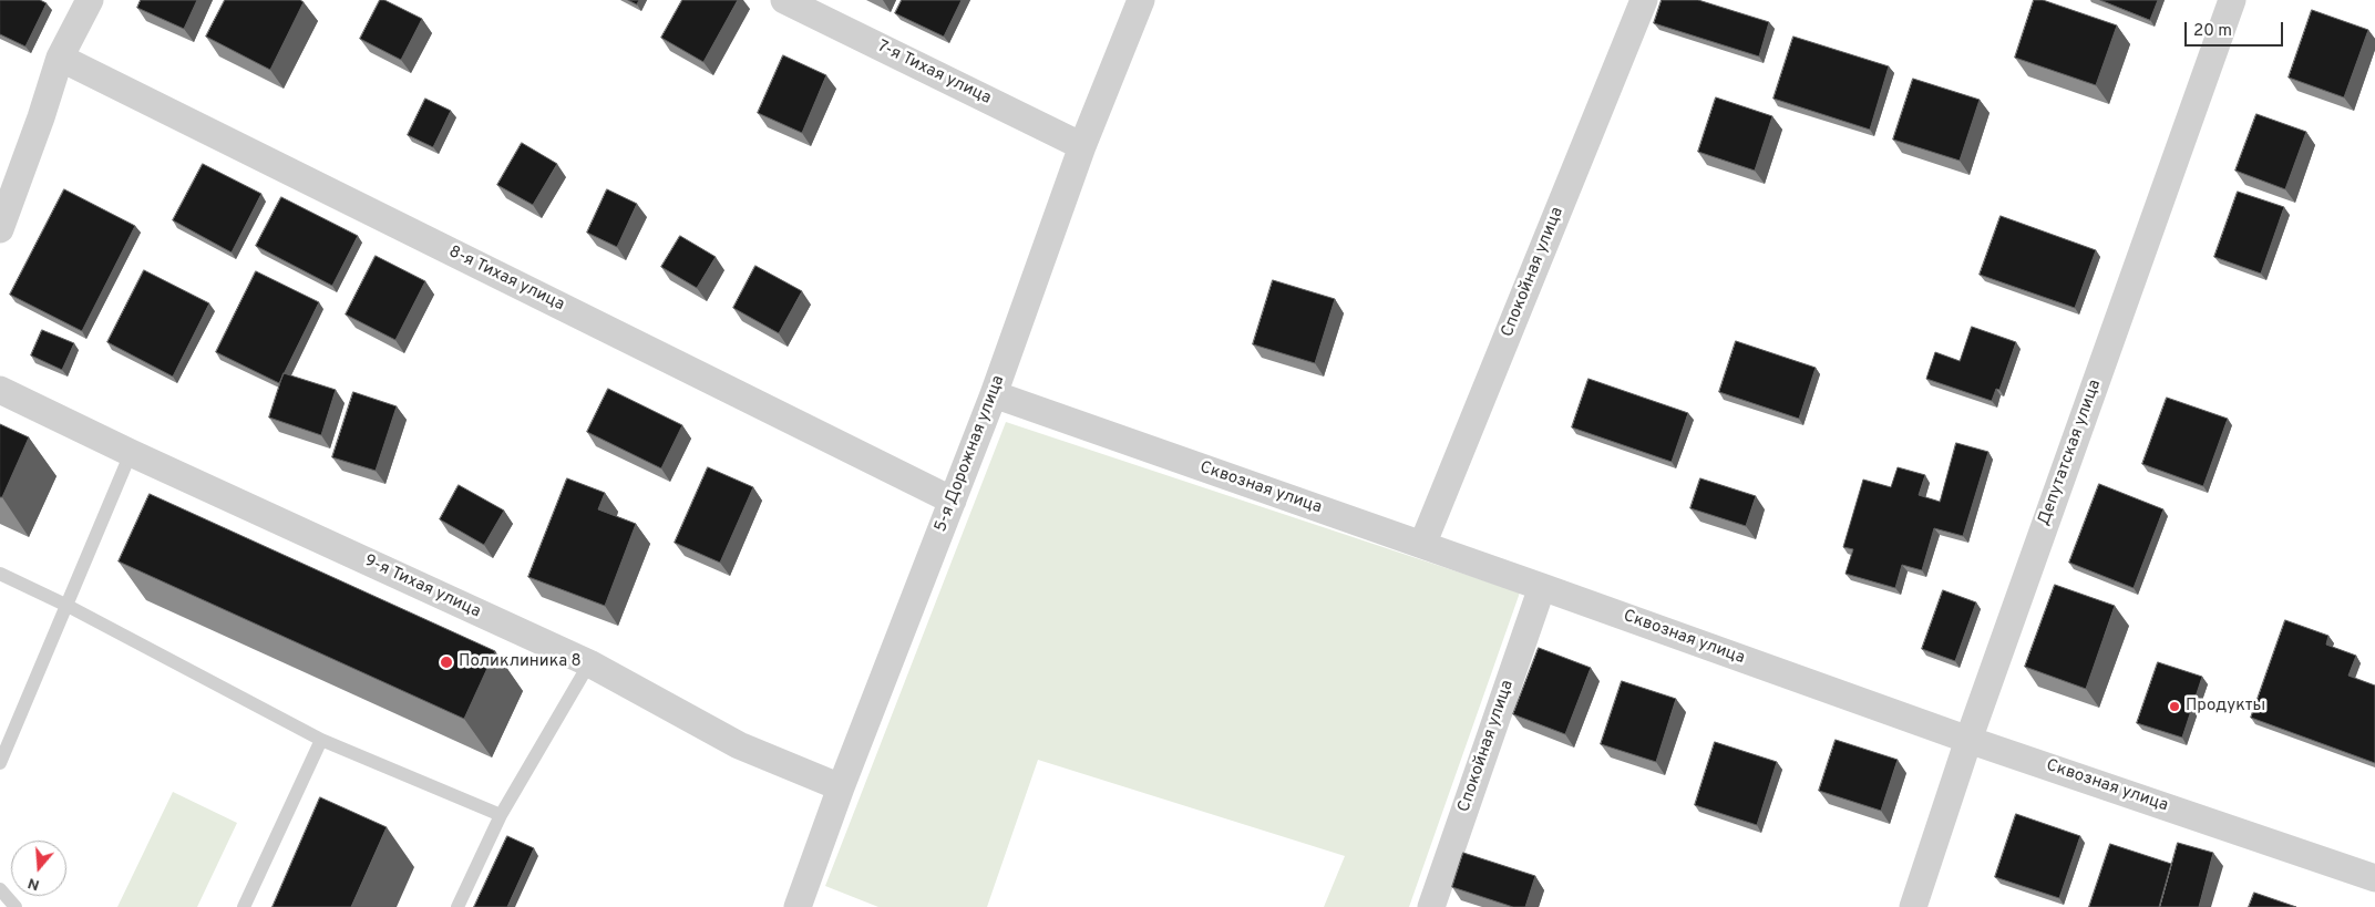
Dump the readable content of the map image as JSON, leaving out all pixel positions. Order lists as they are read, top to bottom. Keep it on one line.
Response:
{"streets":{"street":["7-я Тихая улица","Спокойная улица","8-я Тихая улица","Депутатская улица","5-я Дорожная улица","Сквозная улица","9-я Тихая улица"]},"crossings":[["7-я Тихая улица","5-я Дорожная улица"],["Спокойная улица","Сквозная улица"],["8-я Тихая улица","5-я Дорожная улица"],["Депутатская улица","Сквозная улица"],["5-я Дорожная улица","Сквозная улица"],["5-я Дорожная улица","9-я Тихая улица"]],"places":["Поликлиника 8","Продукты"],"scale_bar":"20 m","north":"bottom"}
